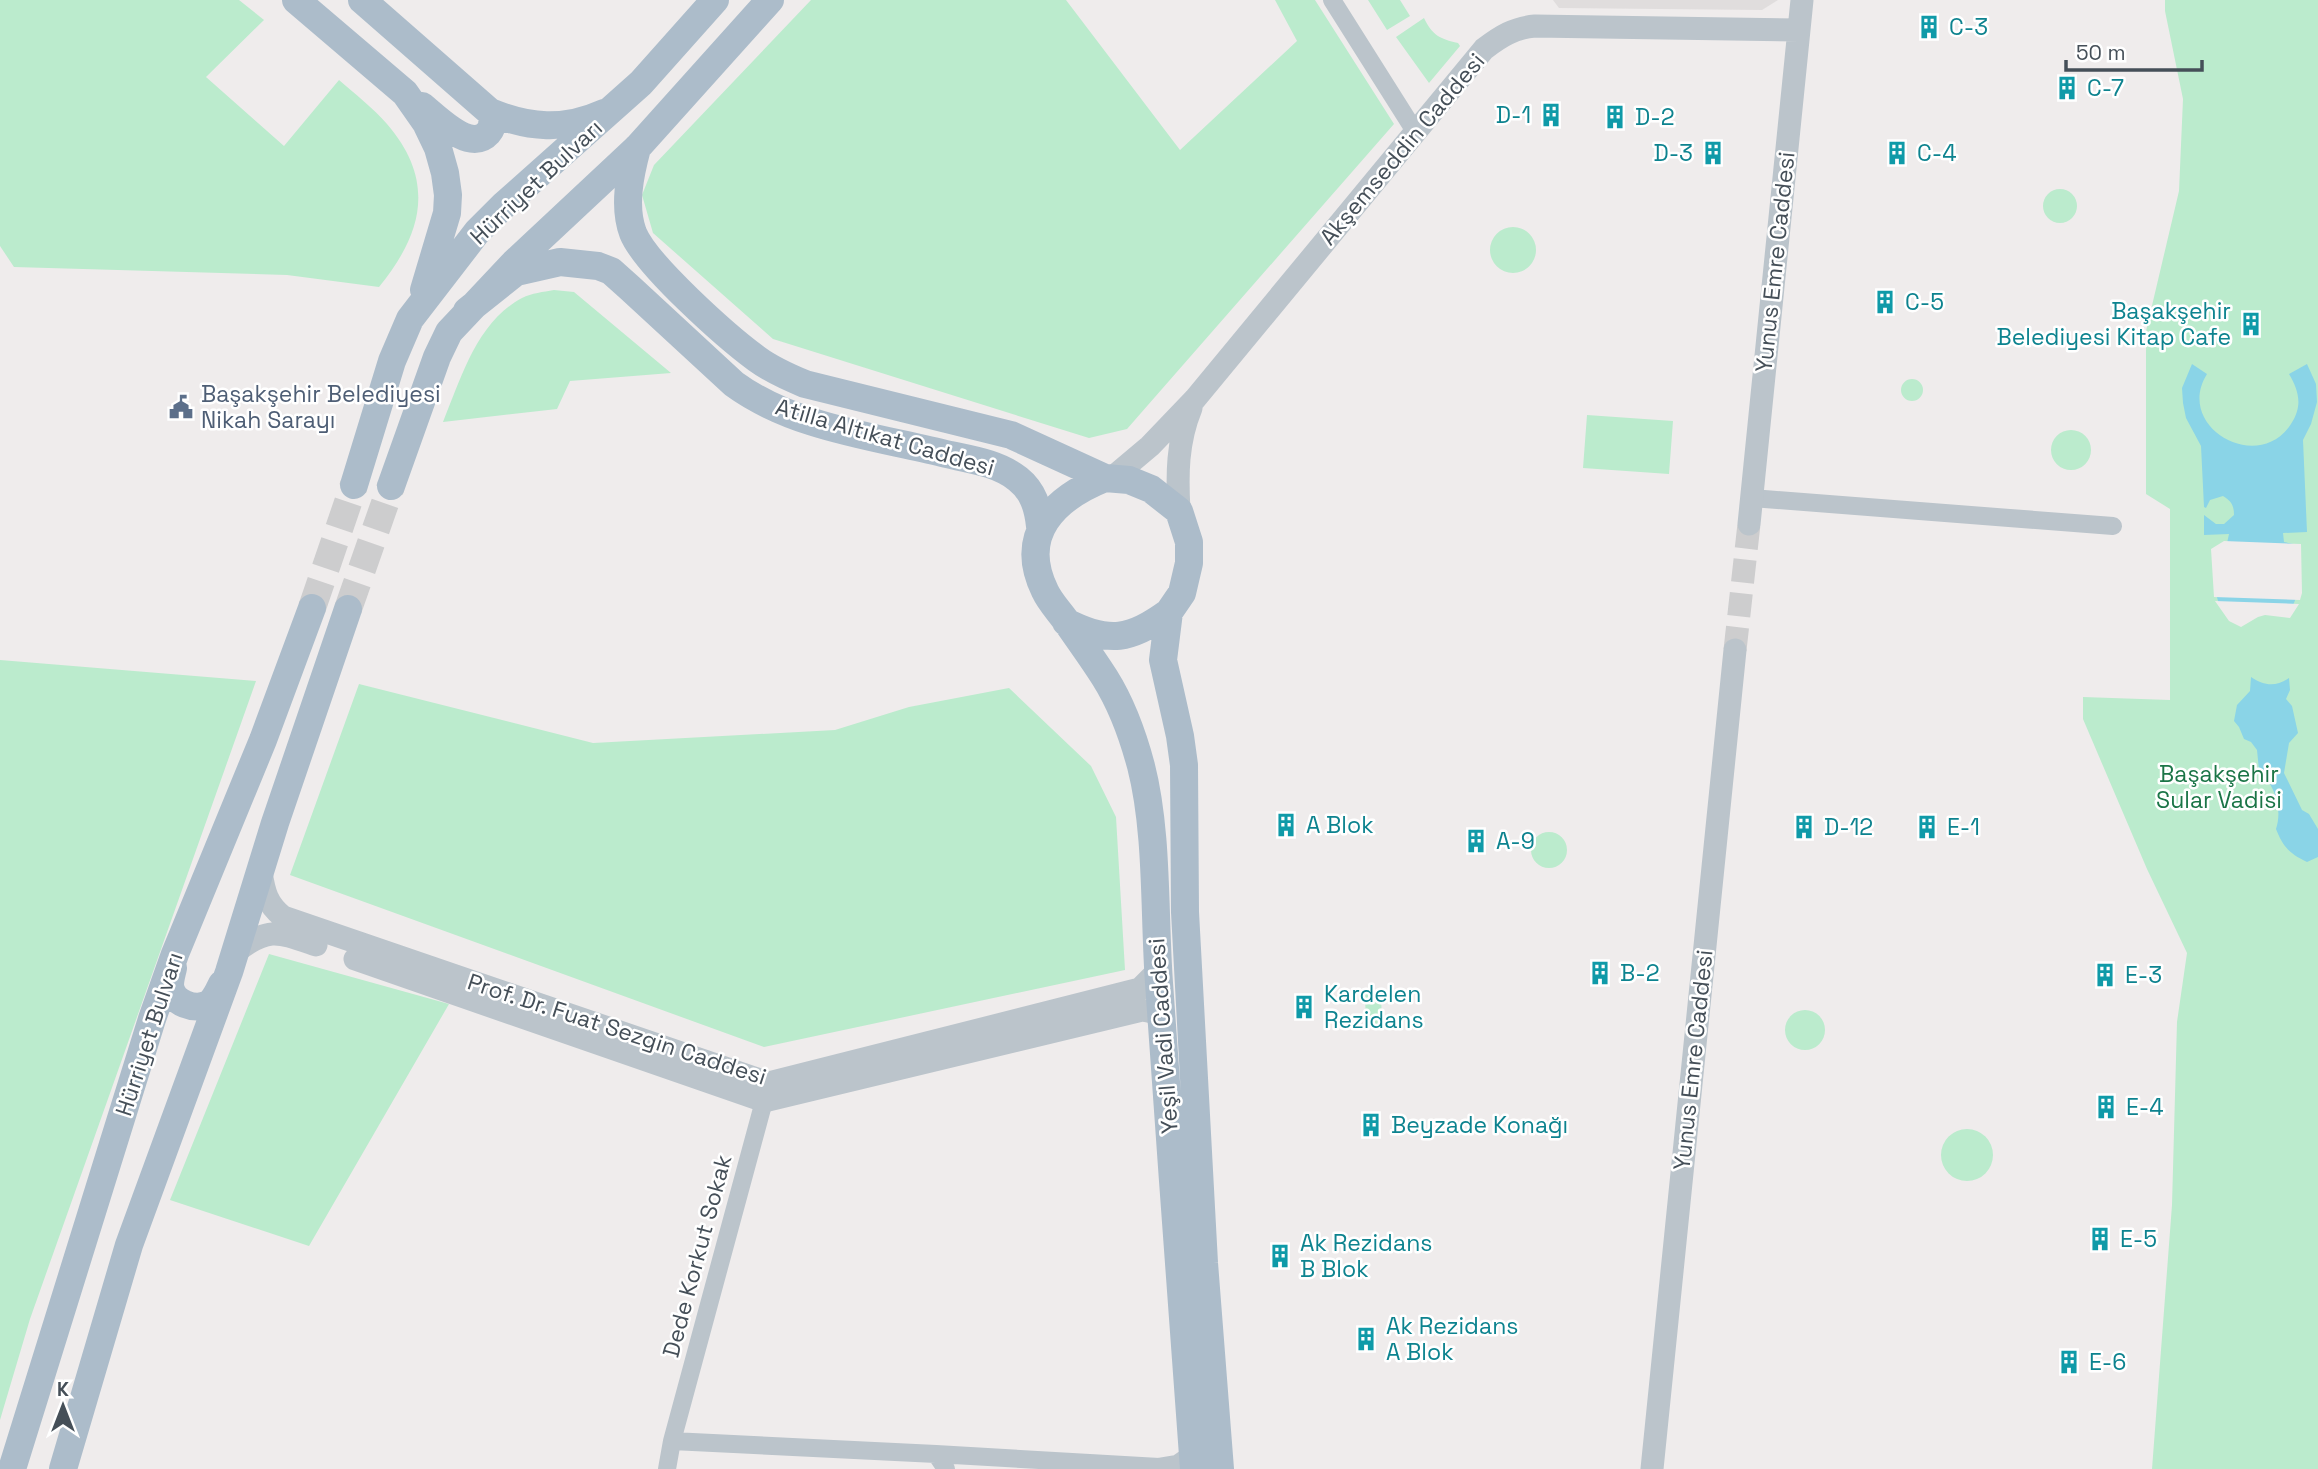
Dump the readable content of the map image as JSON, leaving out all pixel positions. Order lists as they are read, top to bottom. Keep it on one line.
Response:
{"streets":{"main road":["Hürriyet Bulvarı","Atilla Altıkat Caddesi","Yeşil Vadi Caddesi"],"street":["Akşemseddin Caddesi","Yunus Emre Caddesi","Prof. Dr. Fuat Sezgin Caddesi","Dede Korkut Sokak"]},"crossings":[["Akşemseddin Caddesi","Yunus Emre Caddesi"],["Akşemseddin Caddesi","Atilla Altıkat Caddesi"],["Akşemseddin Caddesi","Yeşil Vadi Caddesi"],["Hürriyet Bulvarı","Atilla Altıkat Caddesi"],["Atilla Altıkat Caddesi","Yeşil Vadi Caddesi"],["Prof. Dr. Fuat Sezgin Caddesi","Yeşil Vadi Caddesi"],["Prof. Dr. Fuat Sezgin Caddesi","Dede Korkut Sokak"]],"parks":["Başakşehir Sular Vadisi"],"places":{"building":["C-3","C-7","D-1","D-2","D-3","C-4","C-5","Başakşehir Belediyesi Kitap Cafe","A Blok","D-12","E-1","A-9","B-2","E-3","Kardelen Rezidans","E-4","Beyzade Konağı","E-5","Ak Rezidans B Blok","Ak Rezidans A Blok","E-6"],"public building":["Başakşehir Belediyesi Nikah Sarayı"]},"scale_bar":"50 m","north":"top"}
